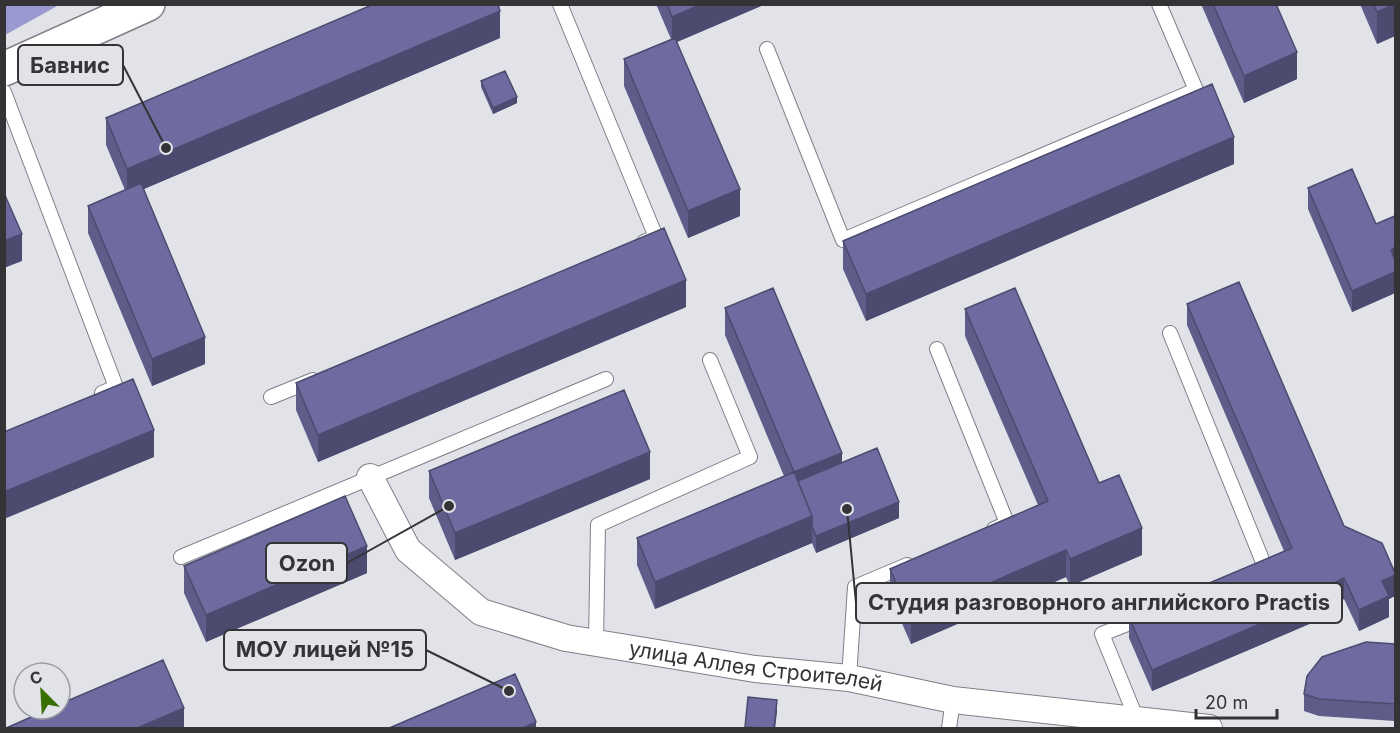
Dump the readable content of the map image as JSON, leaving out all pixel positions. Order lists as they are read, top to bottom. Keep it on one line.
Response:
{"streets":{"street":["улица Аллея Строителей"]},"places":["Бавнис","Ozon","Студия разговорного английского Practis","МОУ лицей №15"],"scale_bar":"20 m","north":"top left"}
